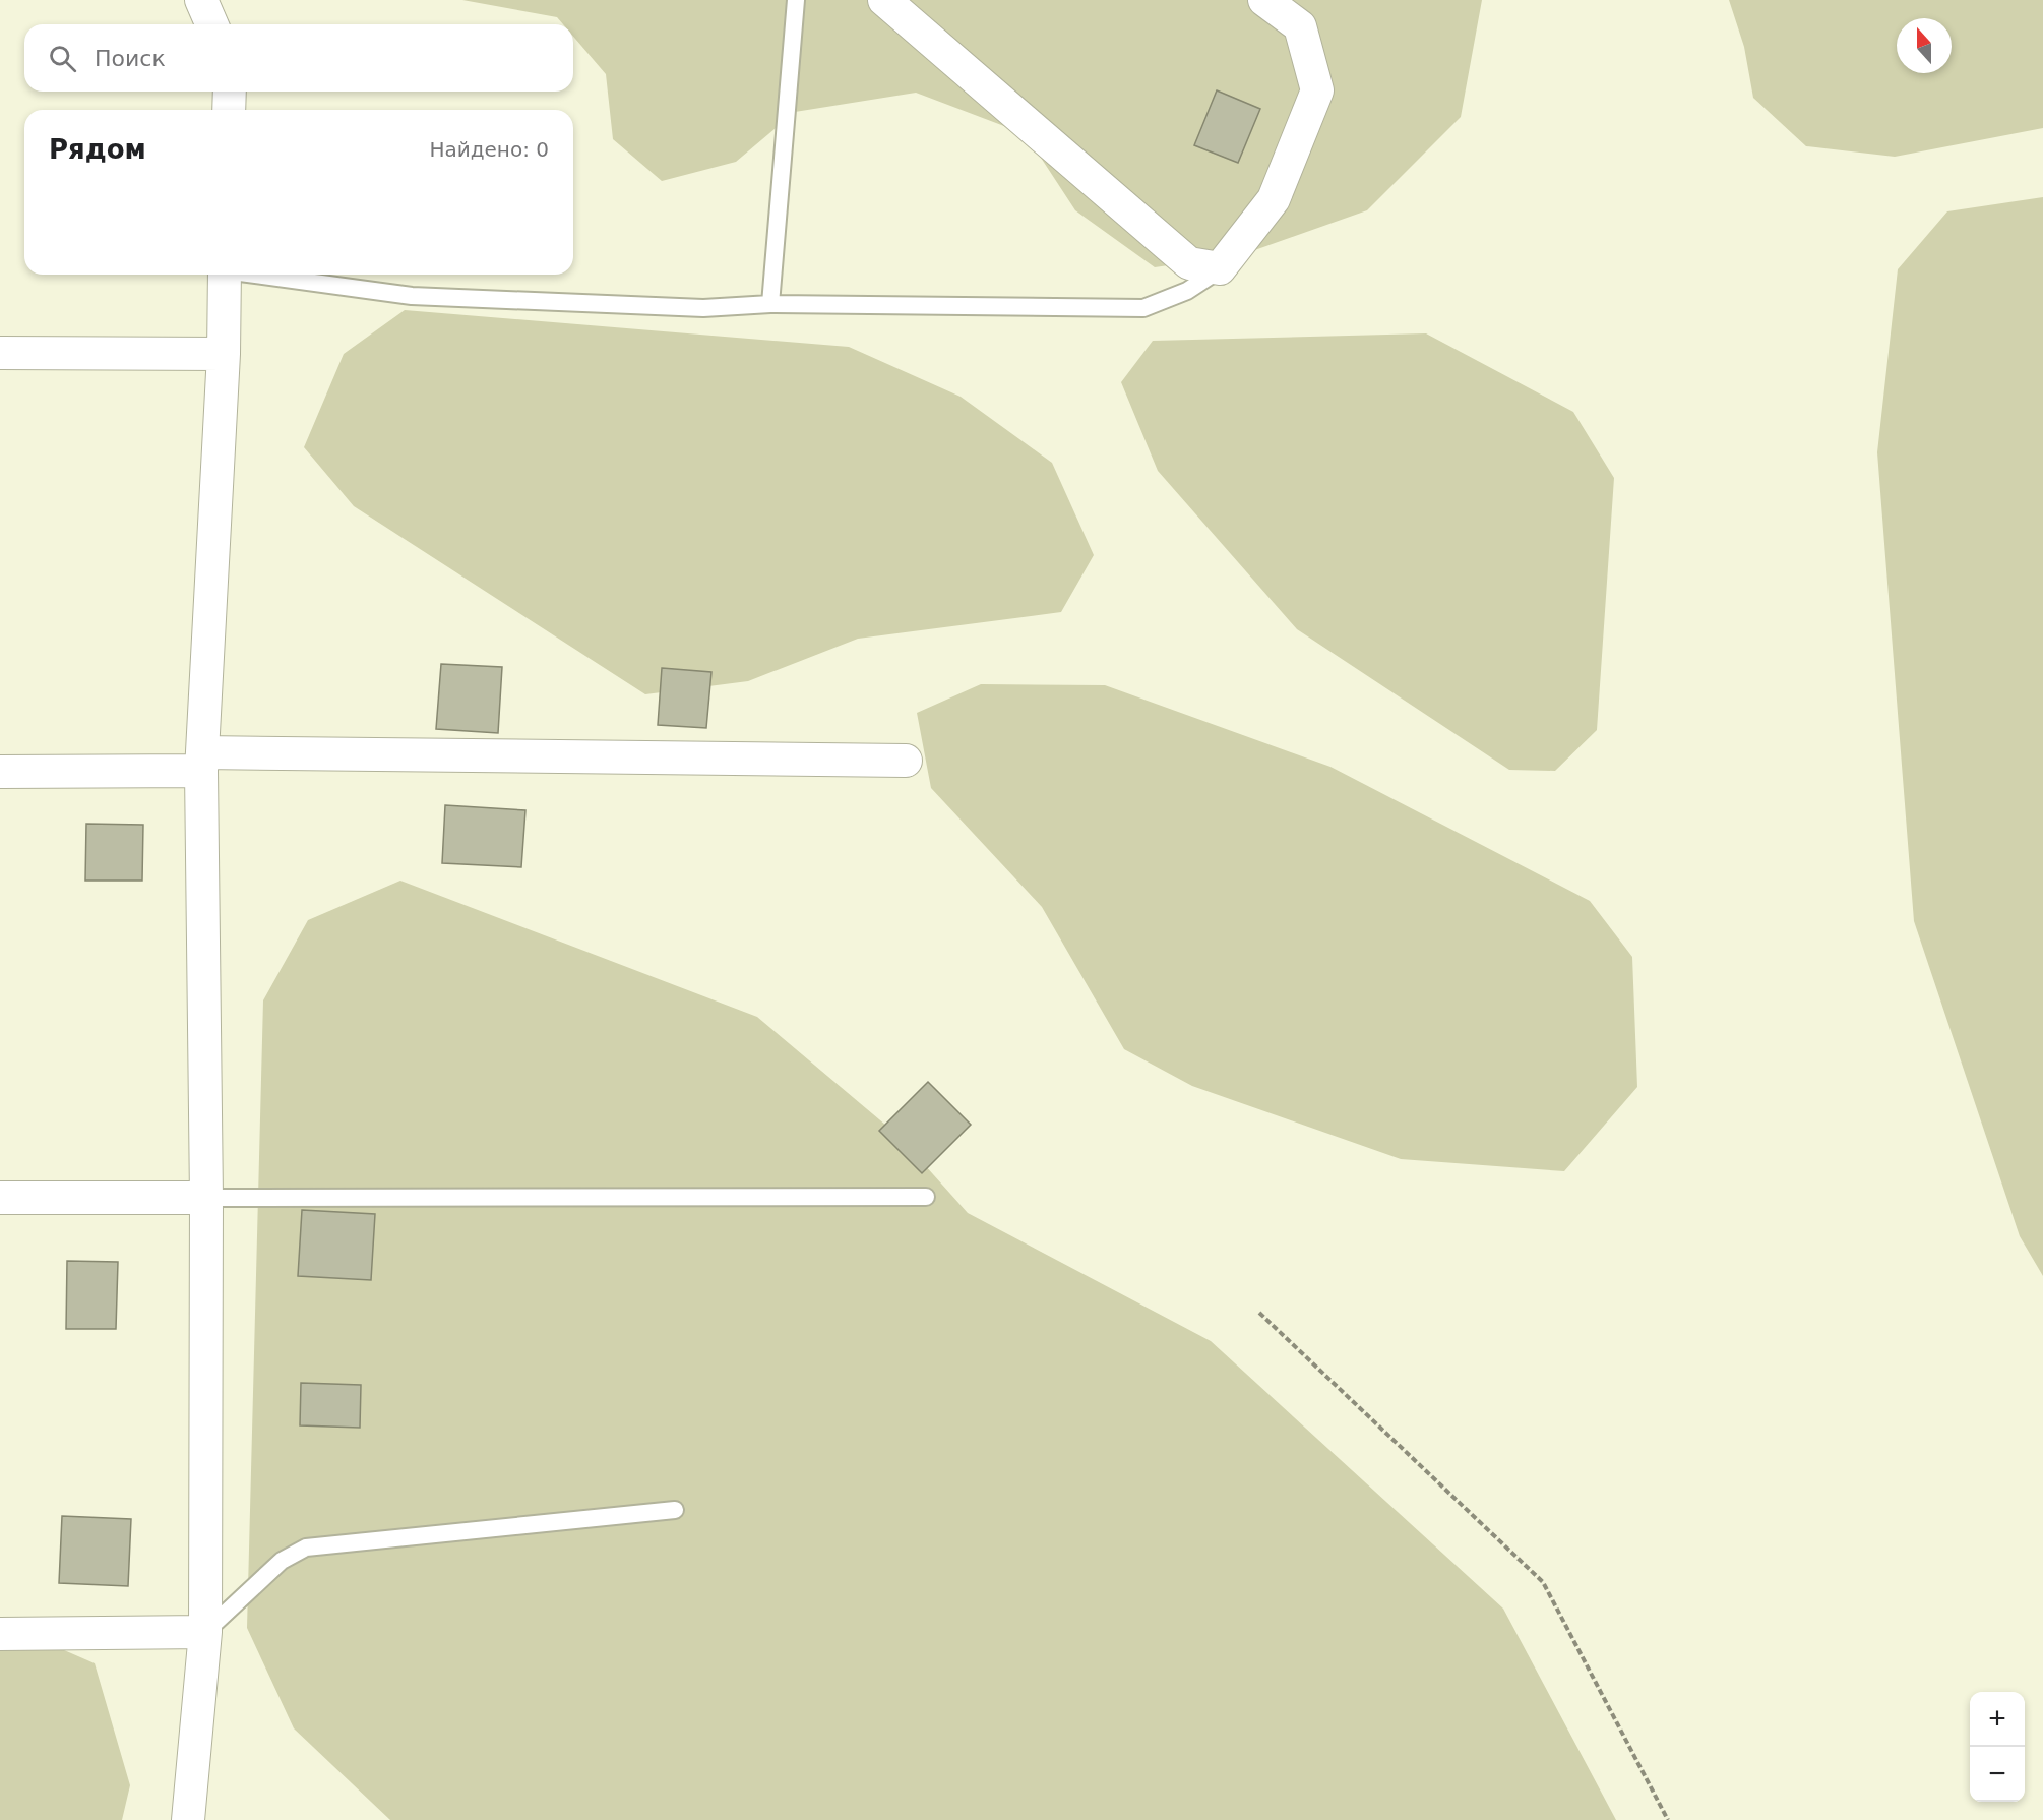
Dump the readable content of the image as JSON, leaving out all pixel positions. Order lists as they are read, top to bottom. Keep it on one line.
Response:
{"north":"top","page":{"search":"Поиск","heading":["Рядом","Найдено: 0"],"map_buttons":["+","−"]}}
